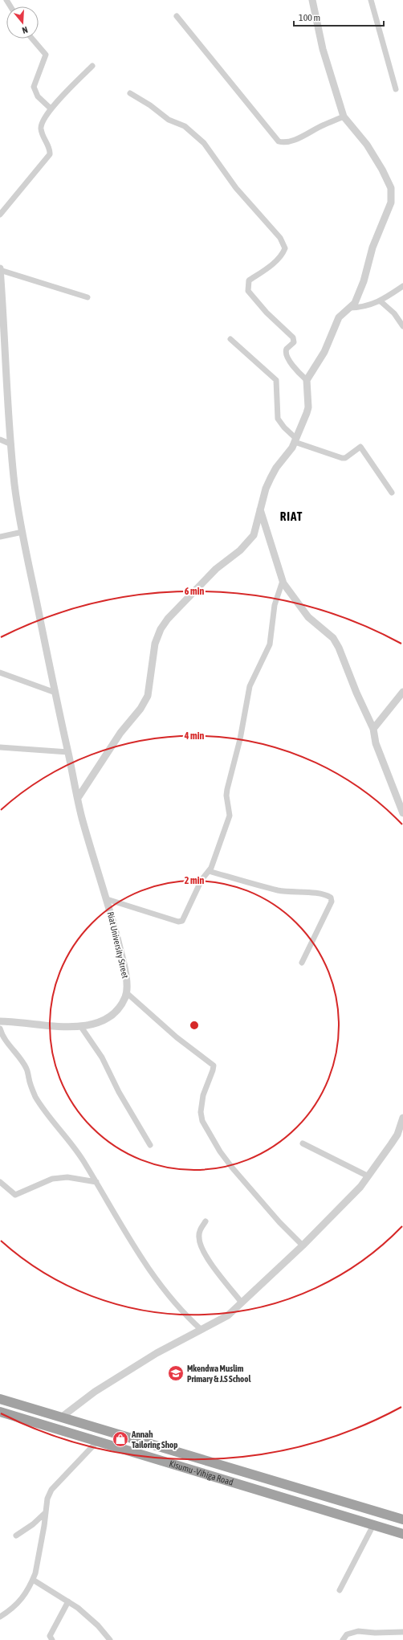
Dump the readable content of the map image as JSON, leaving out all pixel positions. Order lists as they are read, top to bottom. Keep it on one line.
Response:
{"streets":{"highway":["Kisumu -Vihiga Road"],"street":["Riat University Street"]},"districts":["RIAT"],"places":{"school or university":["Mkendwa Muslim Primary & J.S School"],"shop":["Annah Tailoring Shop"]},"scale_bar":"100 m","north":"bottom","rings":["6 min","4 min","2 min"]}
